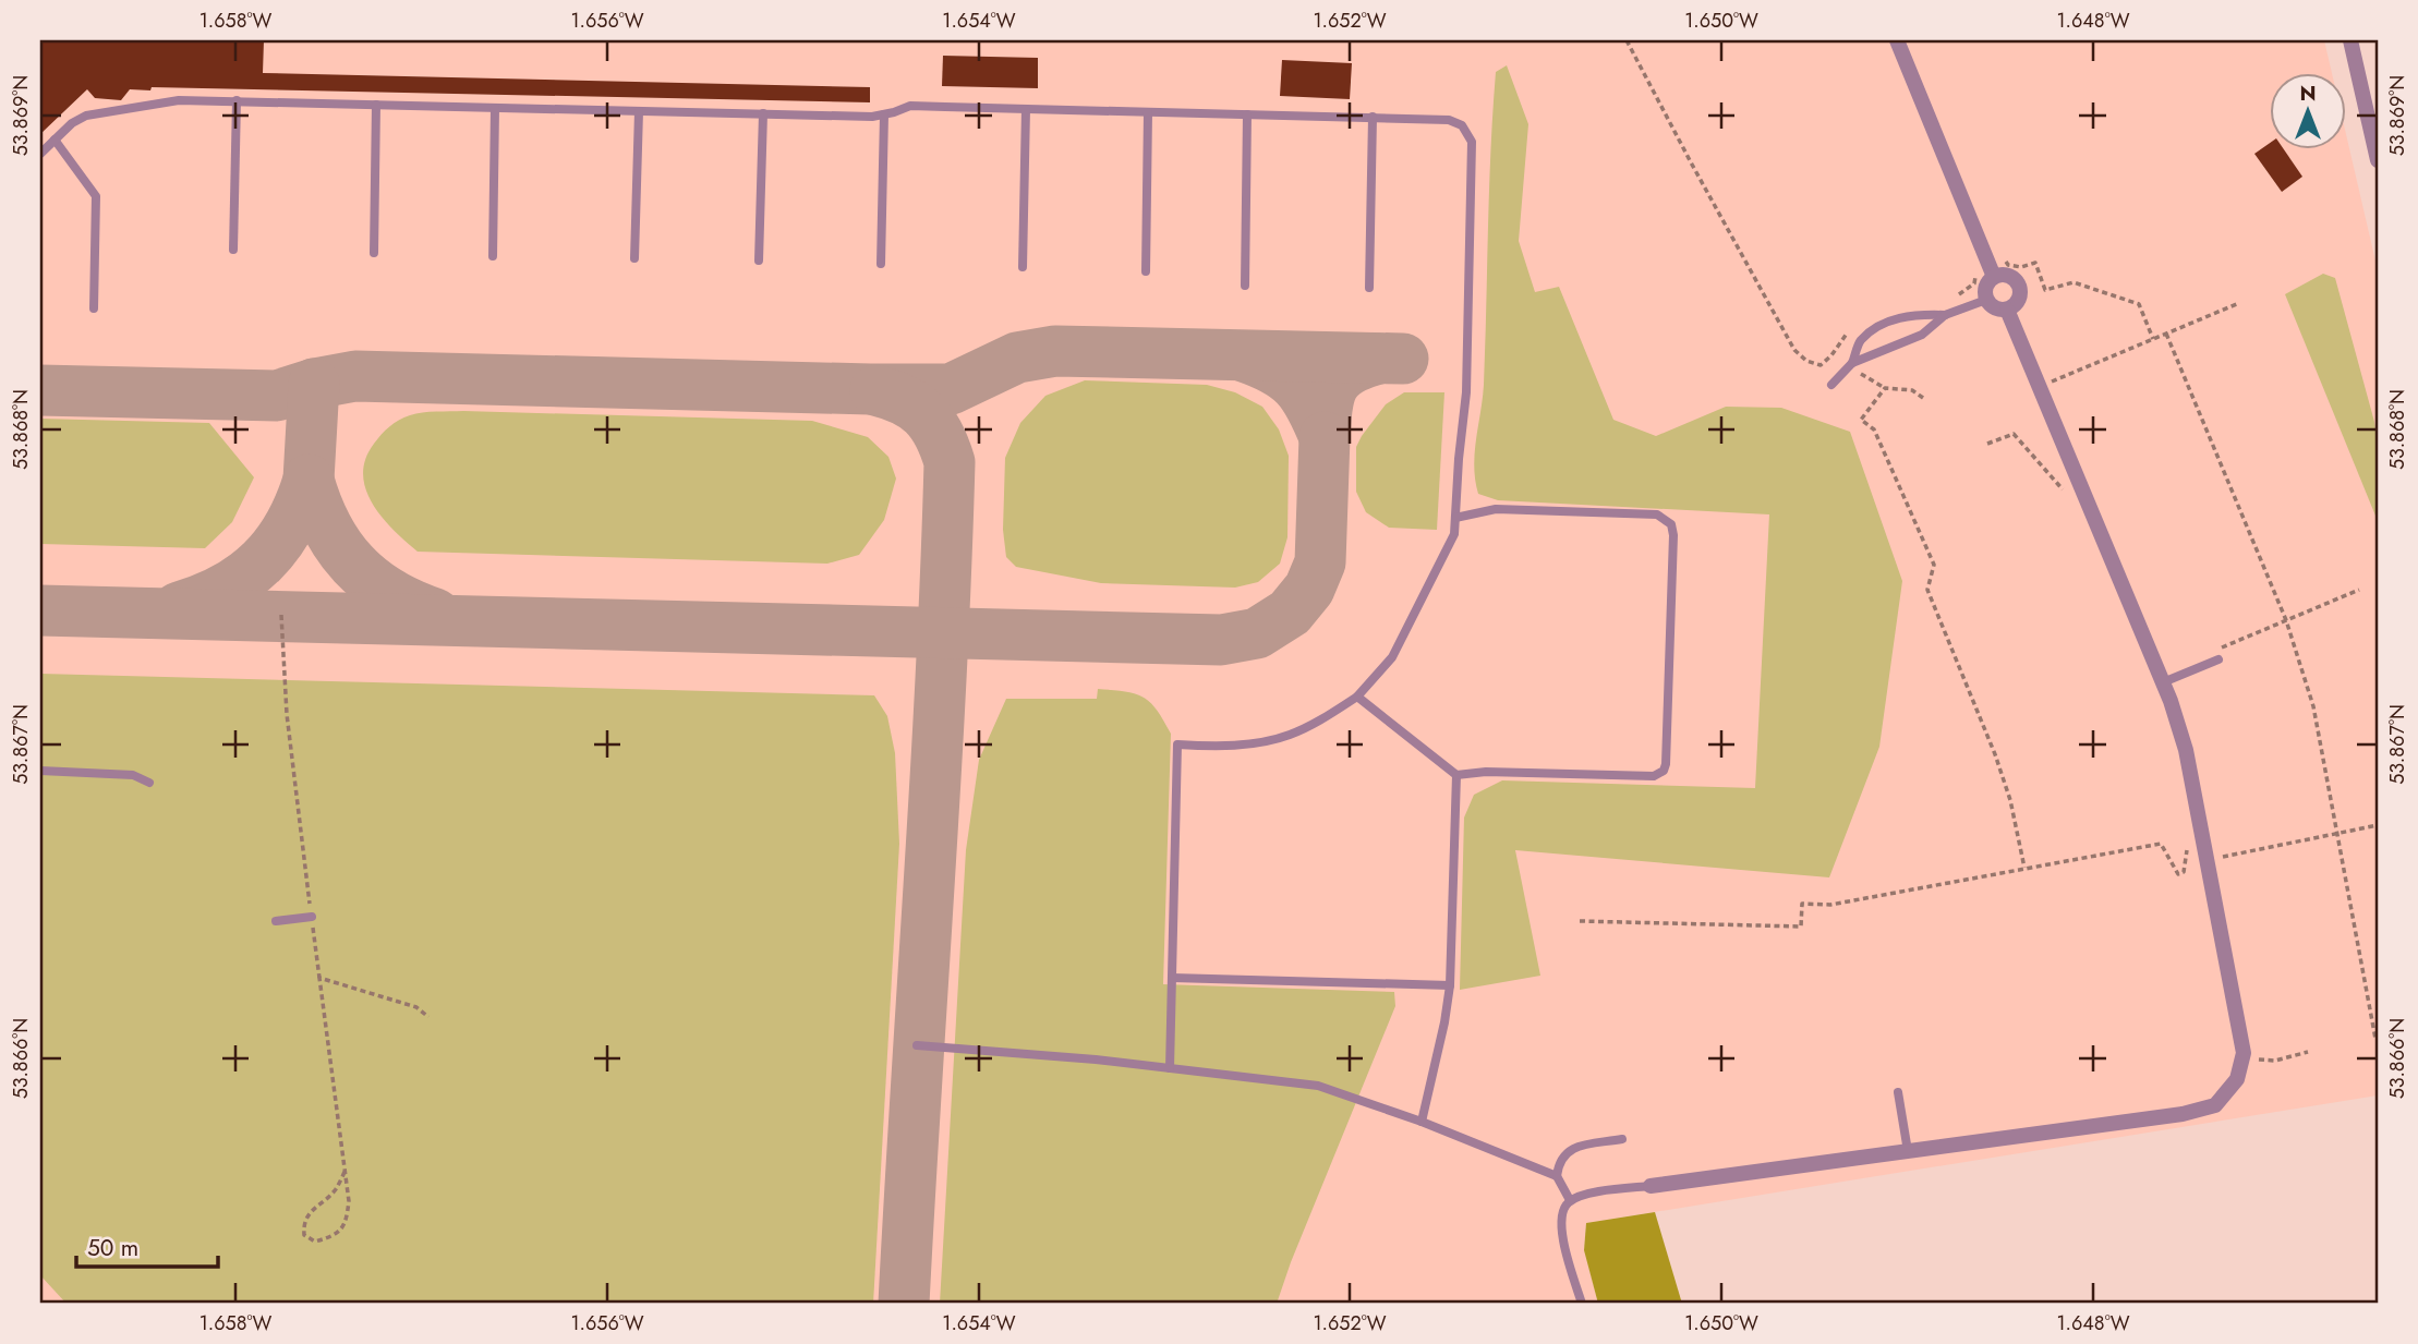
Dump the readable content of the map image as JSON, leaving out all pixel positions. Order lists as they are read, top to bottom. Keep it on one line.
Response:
{"scale_bar":"50 m","north":"top","coordinates":["1.658°W","1.656°W","1.654°W","1.652°W","1.650°W","1.648°W","53.869°N","53.868°N","53.867°N","53.866°N"]}
